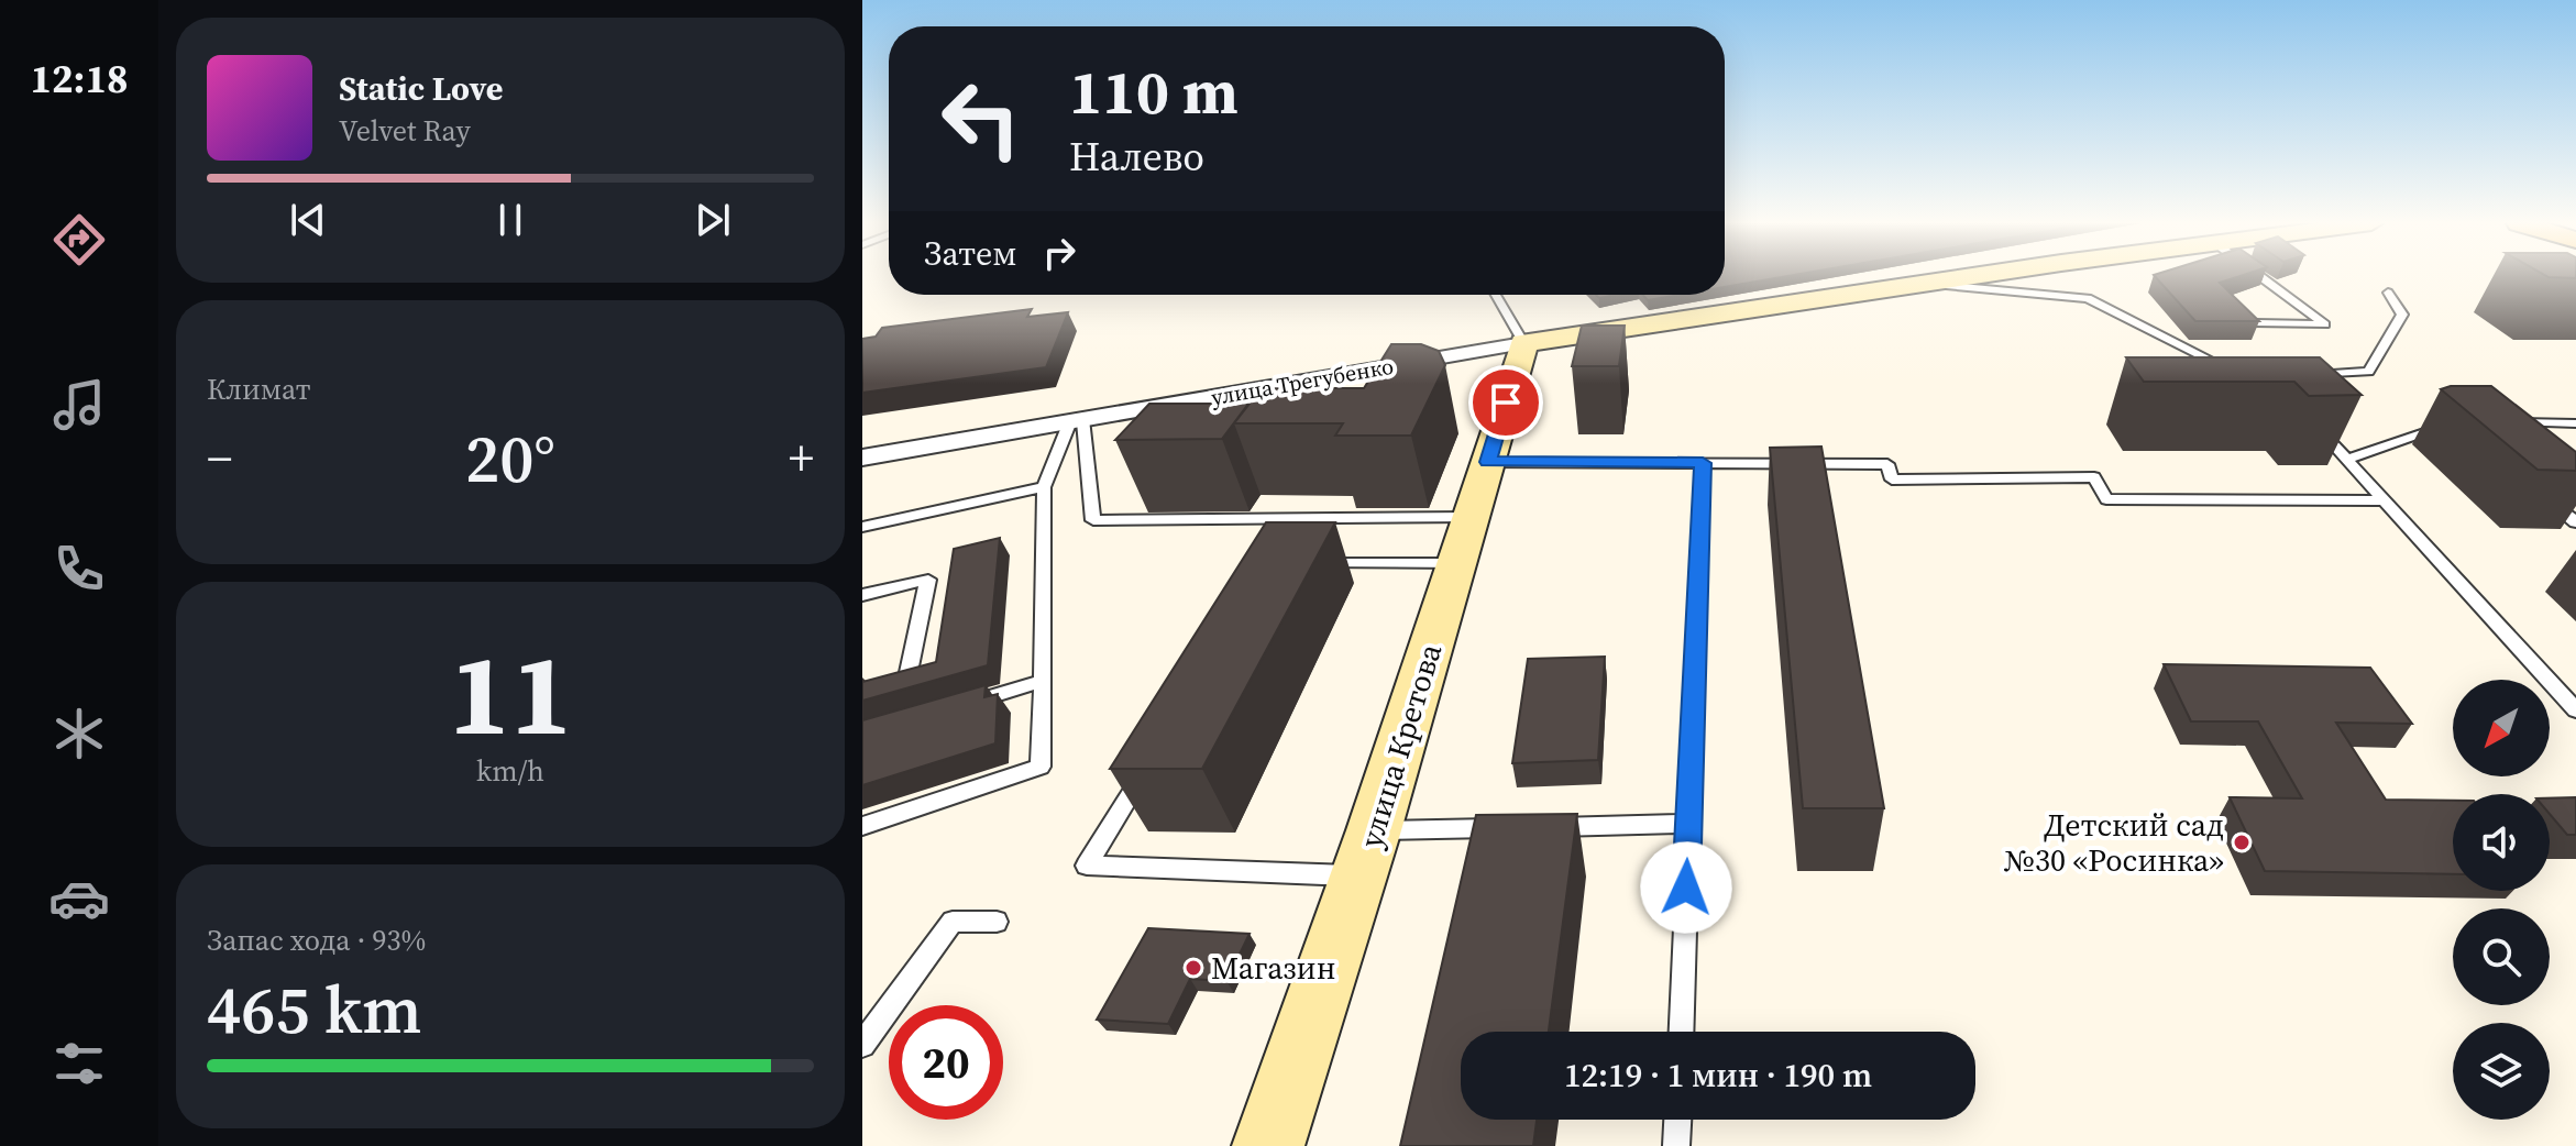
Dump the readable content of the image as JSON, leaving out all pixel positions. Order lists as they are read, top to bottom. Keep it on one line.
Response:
{"streets":{"street":["улица Трегубенко","улица Кретова"]},"crossings":[["улица Трегубенко","улица Кретова"]],"places":["Детский сад №30 «Росинка»","Магазин"],"north":"bottom left","page":{"tabs":"12:18","turn":["110 m","Налево"],"song":["Static Love","Velvet Ray"],"then":"Затем","tile":["Климат",["11","km/h"],["Запас хода · 93%","465 km"]],"heat":["−","20°","+"],"limit":"20","trip":"12:19 · 1 мин · 190 m"}}
